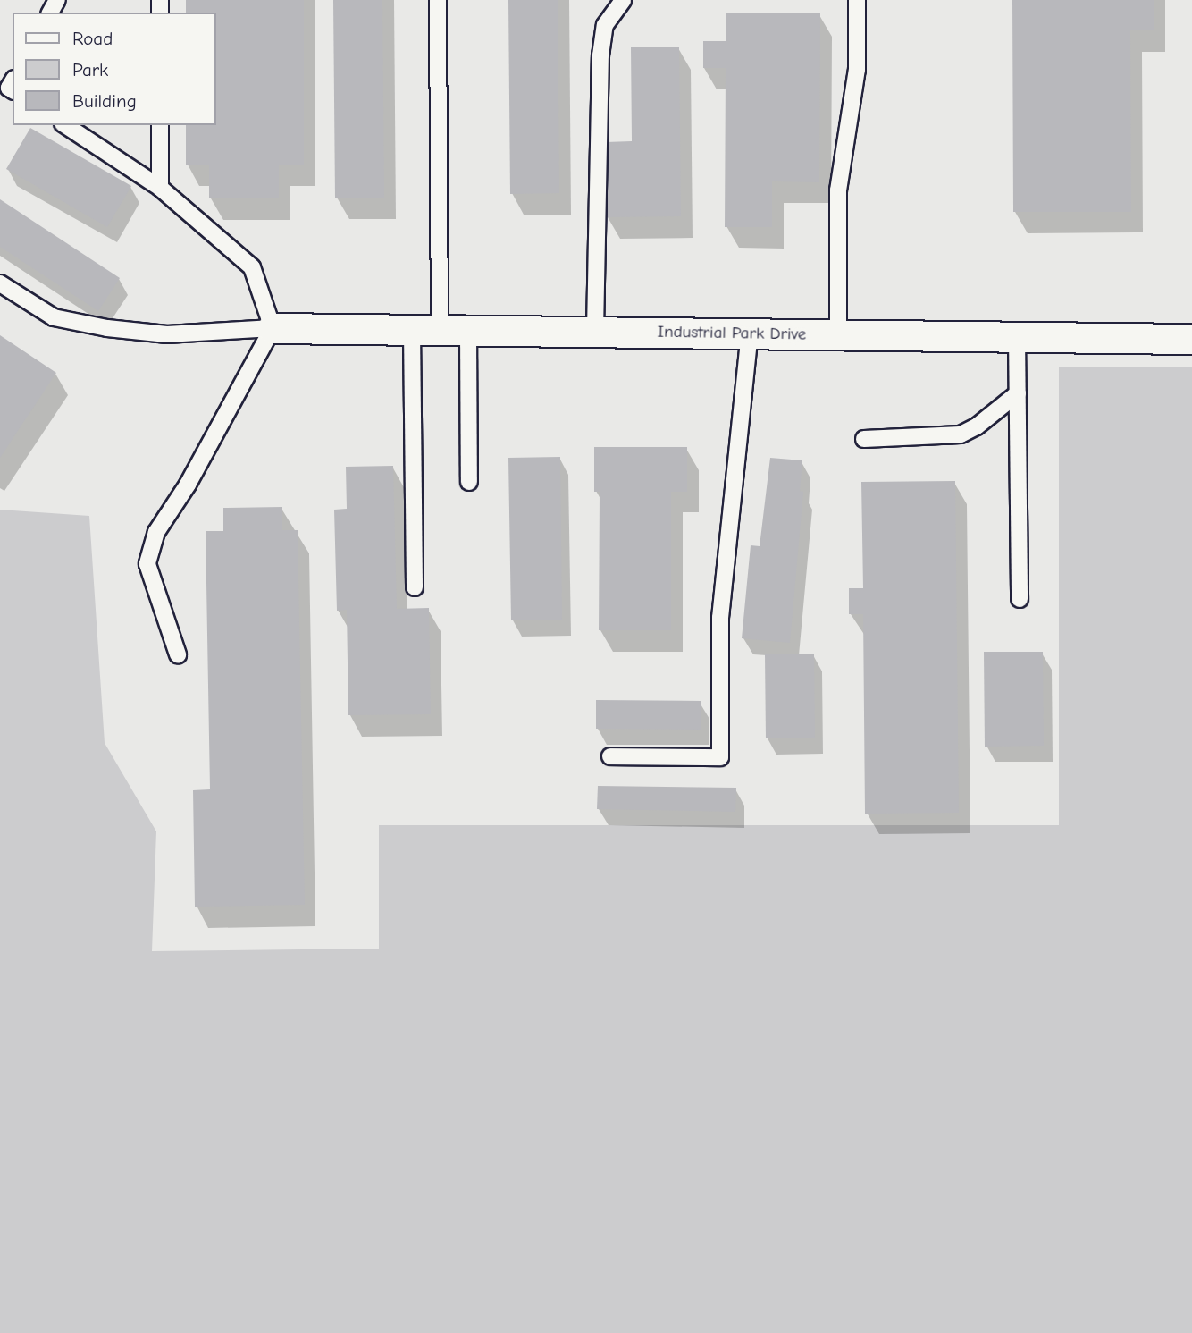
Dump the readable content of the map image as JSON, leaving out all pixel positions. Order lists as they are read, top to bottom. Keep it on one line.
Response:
{"streets":{"street":["Industrial Park Drive"]},"legend":["Road","Park","Building"]}
